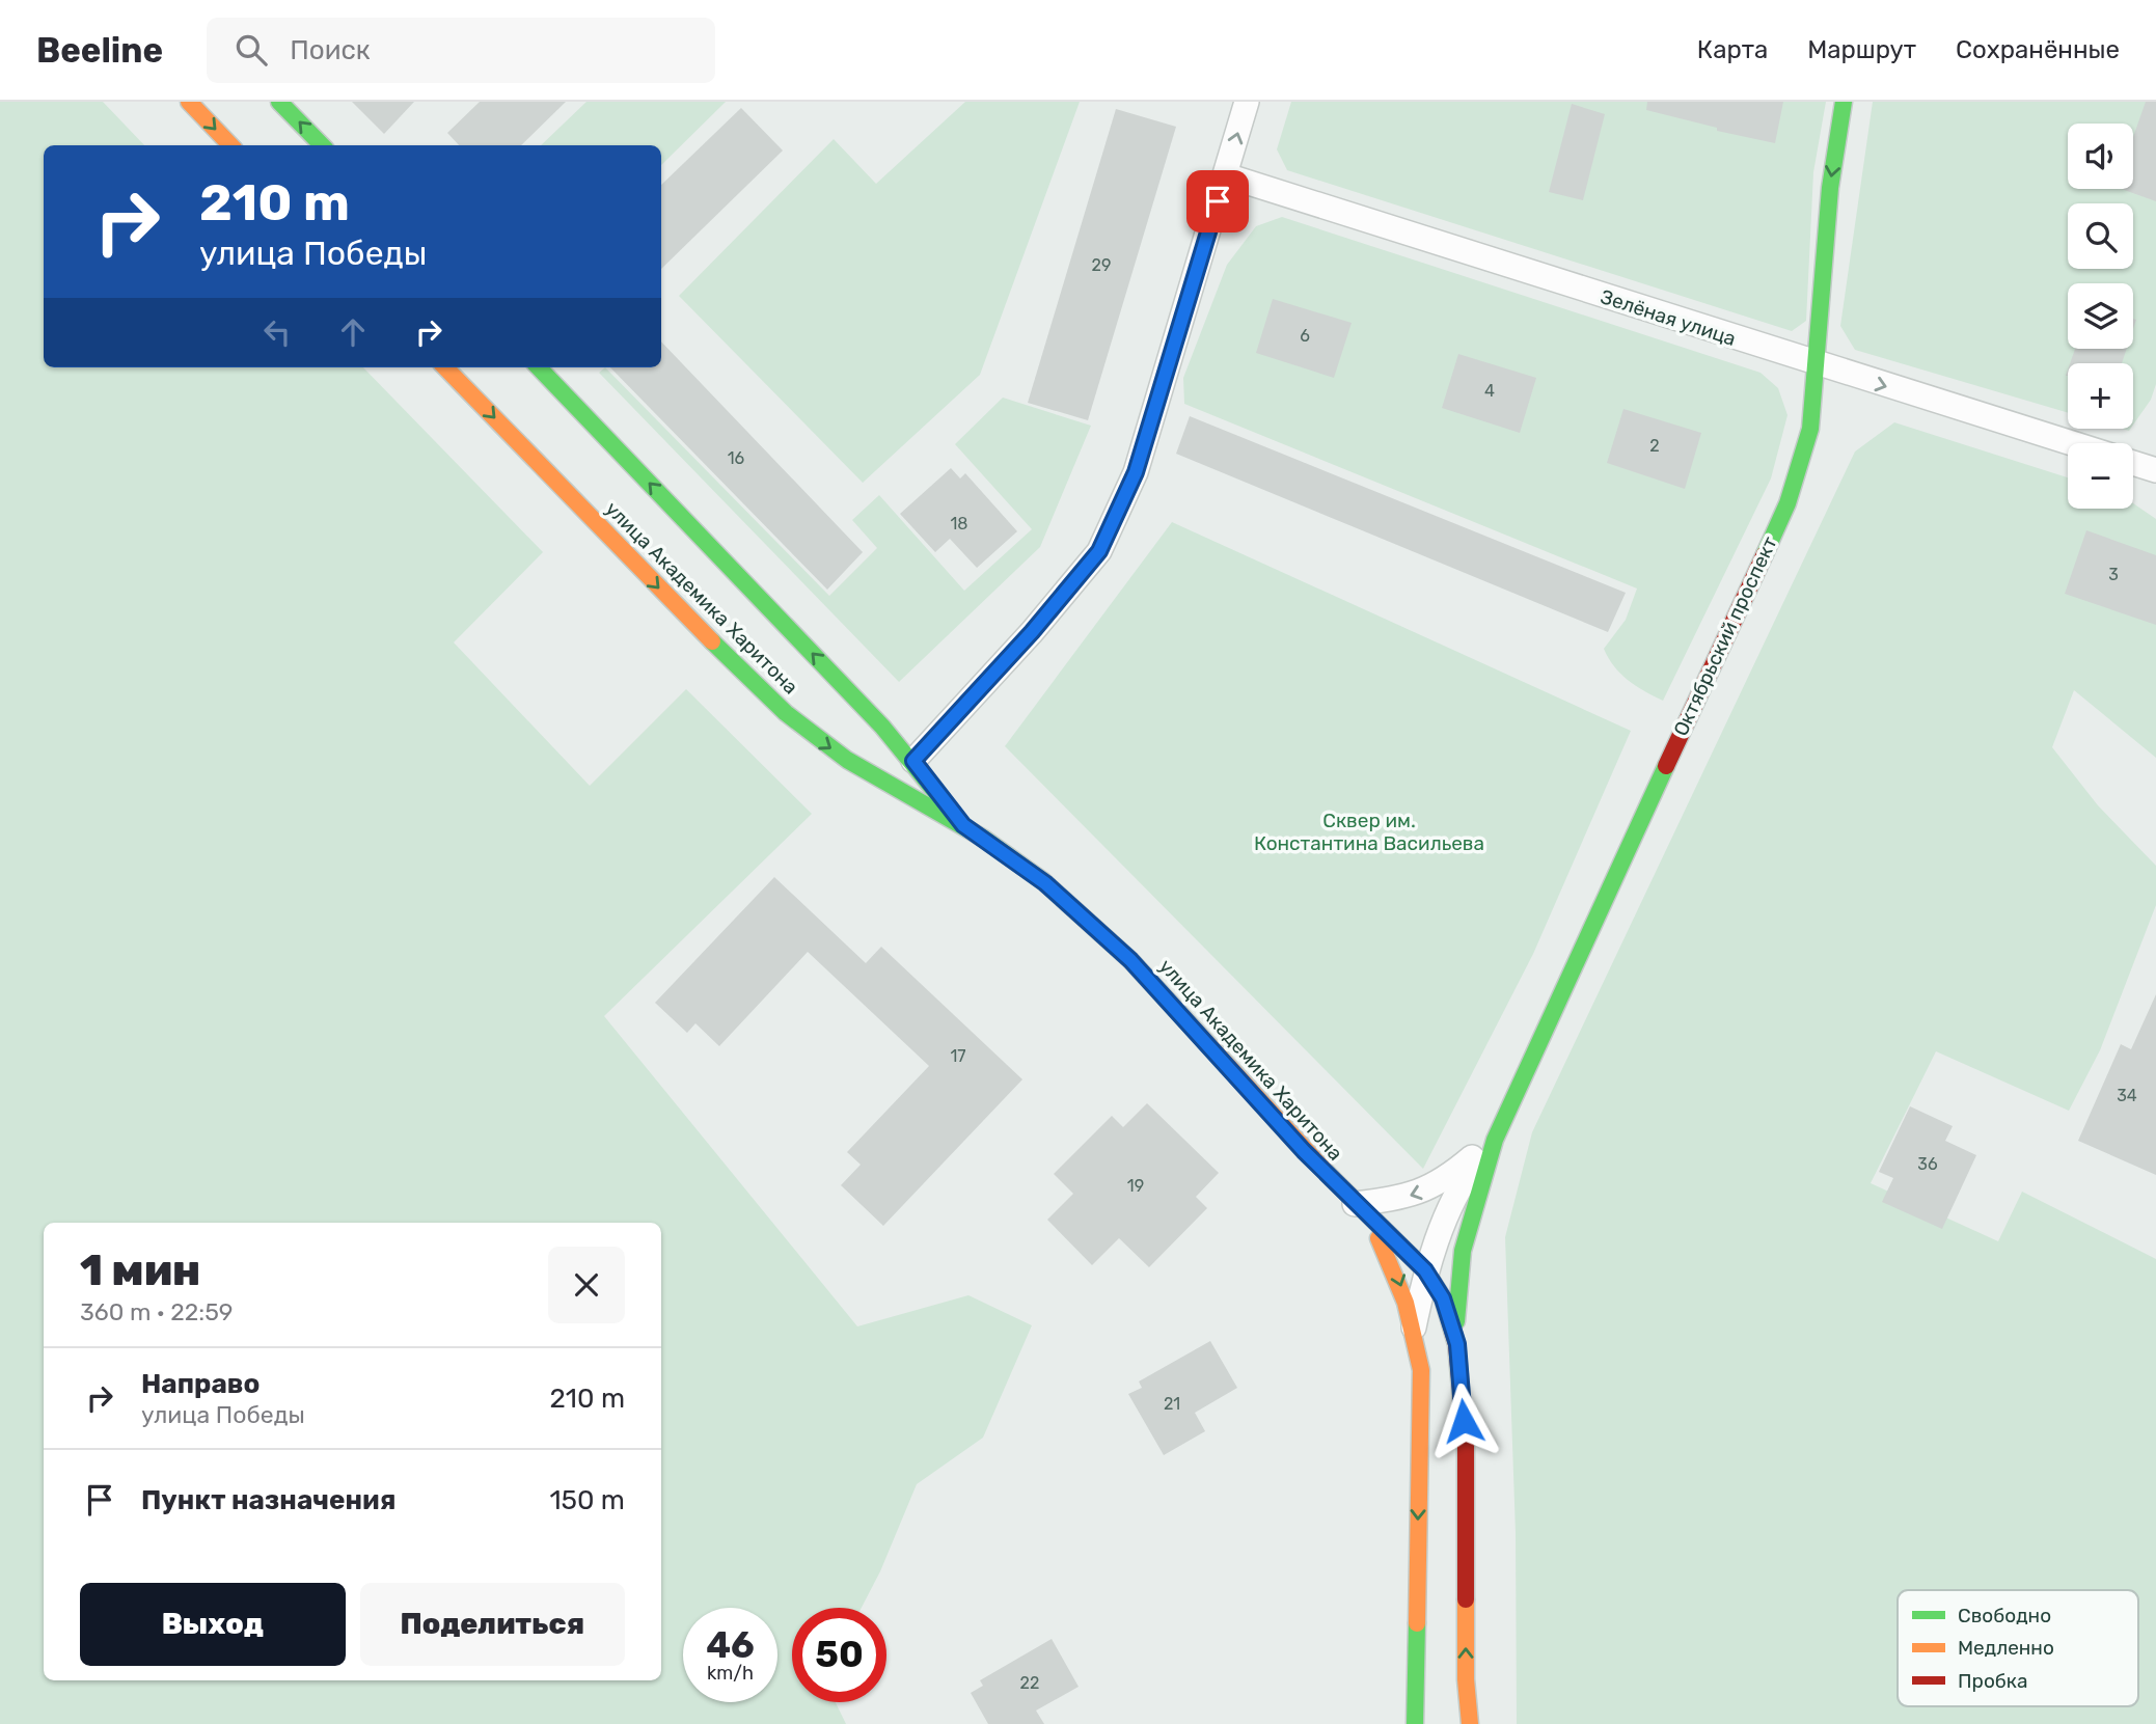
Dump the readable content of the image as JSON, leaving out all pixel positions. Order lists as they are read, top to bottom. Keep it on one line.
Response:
{"streets":{"main road":["улица Академика Харитона","Октябрьский проспект"],"street":["Зелёная улица"]},"crossings":[["Зелёная улица","Октябрьский проспект"],["улица Академика Харитона","Октябрьский проспект"]],"parks":["Сквер им. Константина Васильева"],"house_numbers":["29","6","4","2","16","18","3","17","34","36","19","21","22"],"legend":["Свободно","Медленно","Пробка"],"page":{"header":"Beeline","search":"Поиск","nav":["Карта","Маршрут","Сохранённые"],"map_buttons":["+","−"],"turn":["210 m","улица Победы"],"heading":["1 мин","360 m · 22:59"],"list":[{"name":"Направо","note":"улица Победы","value":"210 m"},{"name":"Пункт назначения","value":"150 m"}],"buttons":["Выход","Поделиться"],"speed":"46 km/h","limit":"50"}}
